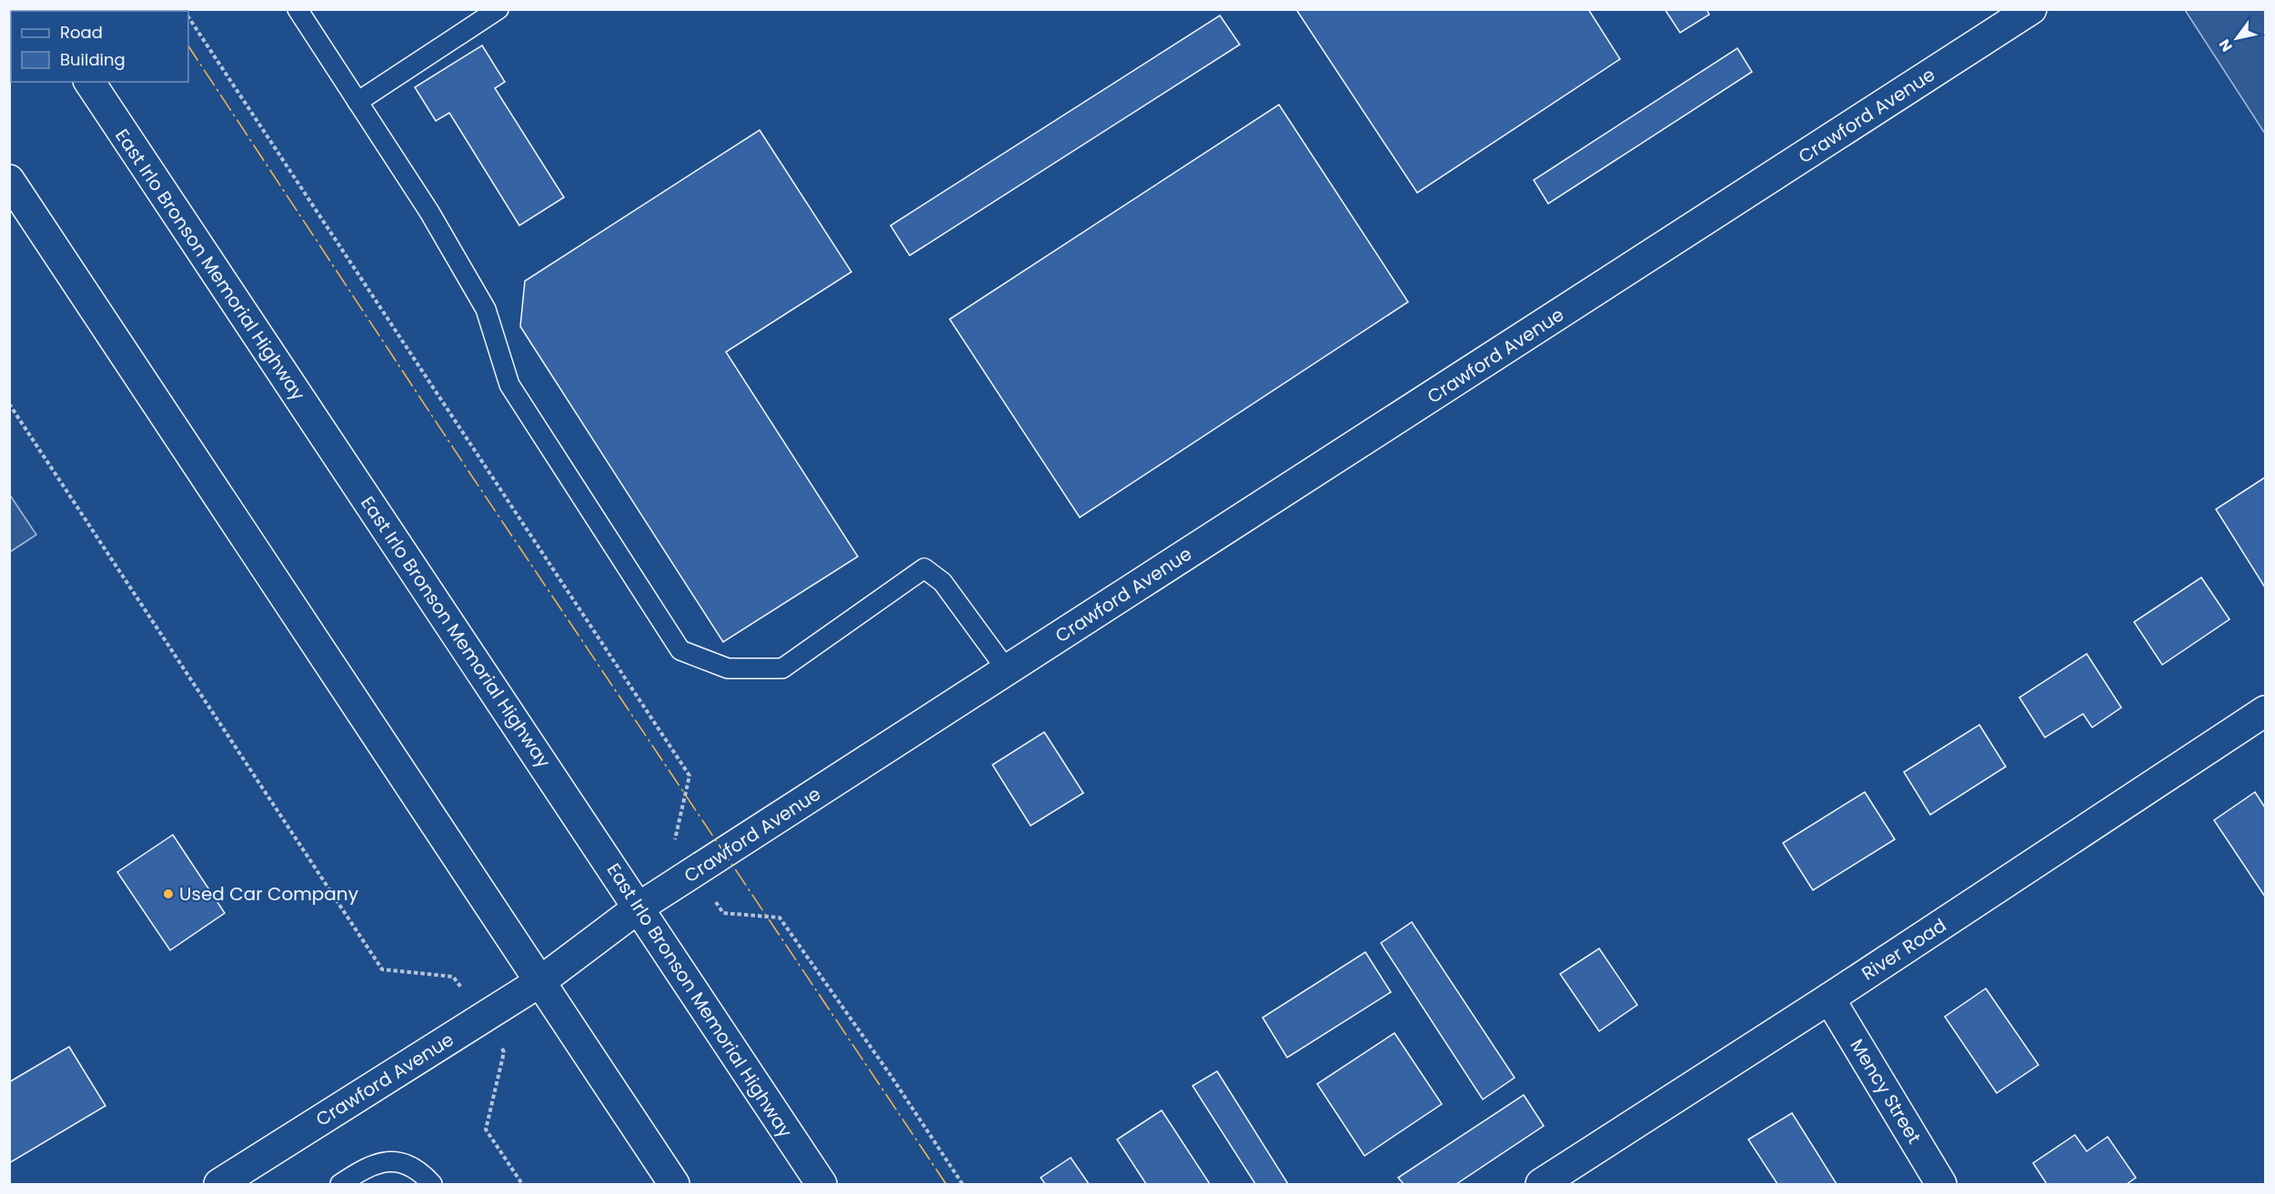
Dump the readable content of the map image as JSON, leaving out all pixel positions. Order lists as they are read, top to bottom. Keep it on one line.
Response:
{"streets":{"main road":["Crawford Avenue","East Irlo Bronson Memorial Highway","River Road","Mency Street"]},"crossings":[["Crawford Avenue","East Irlo Bronson Memorial Highway"],["River Road","Mency Street"]],"places":["Used Car Company"],"legend":["Road","Building"],"north":"bottom left"}
